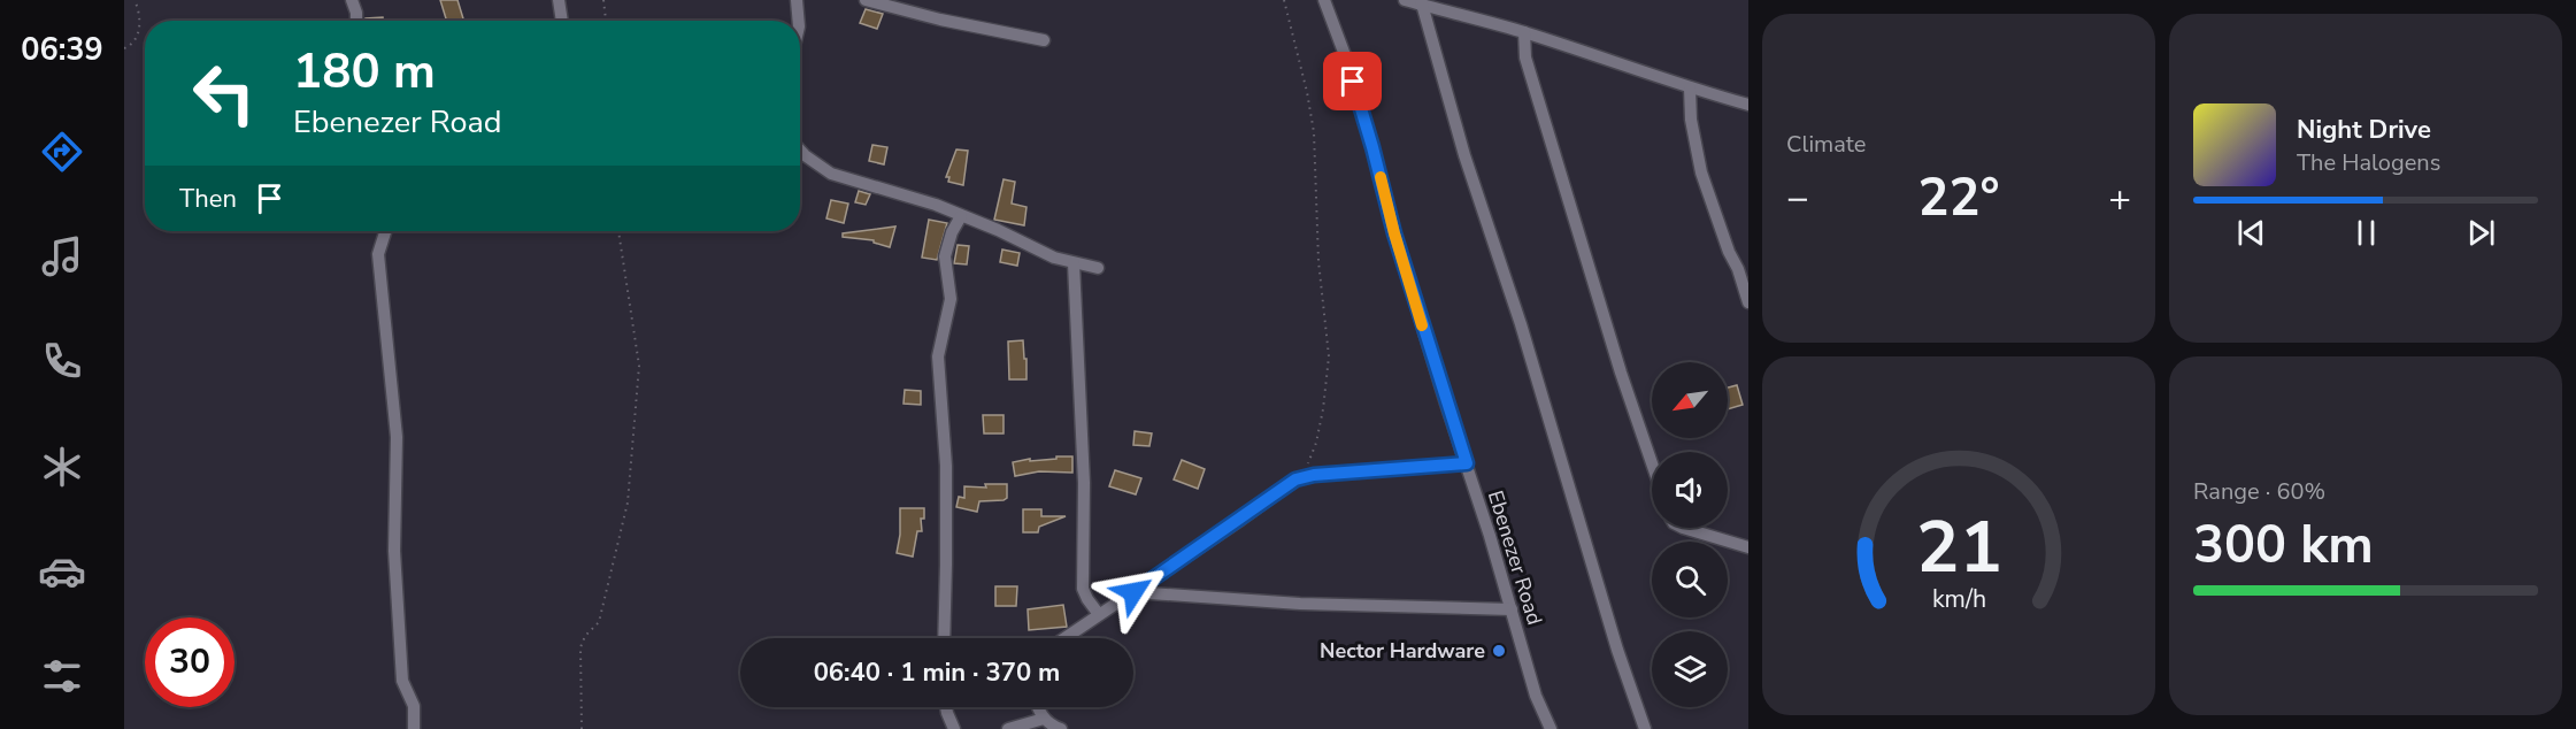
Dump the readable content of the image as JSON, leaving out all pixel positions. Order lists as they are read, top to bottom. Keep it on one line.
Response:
{"streets":{"street":["Ebenezer Road"]},"places":["Nector Hardware"],"north":"bottom left","page":{"tabs":"06:39","tile":["Climate",["Range · 60%","300 km"]],"turn":["180 m","Ebenezer Road"],"song":["Night Drive","The Halogens"],"then":"Then","heat":["−","22°","+"],"limit":"30","trip":"06:40 · 1 min · 370 m","gauge":["21","km/h"]}}
